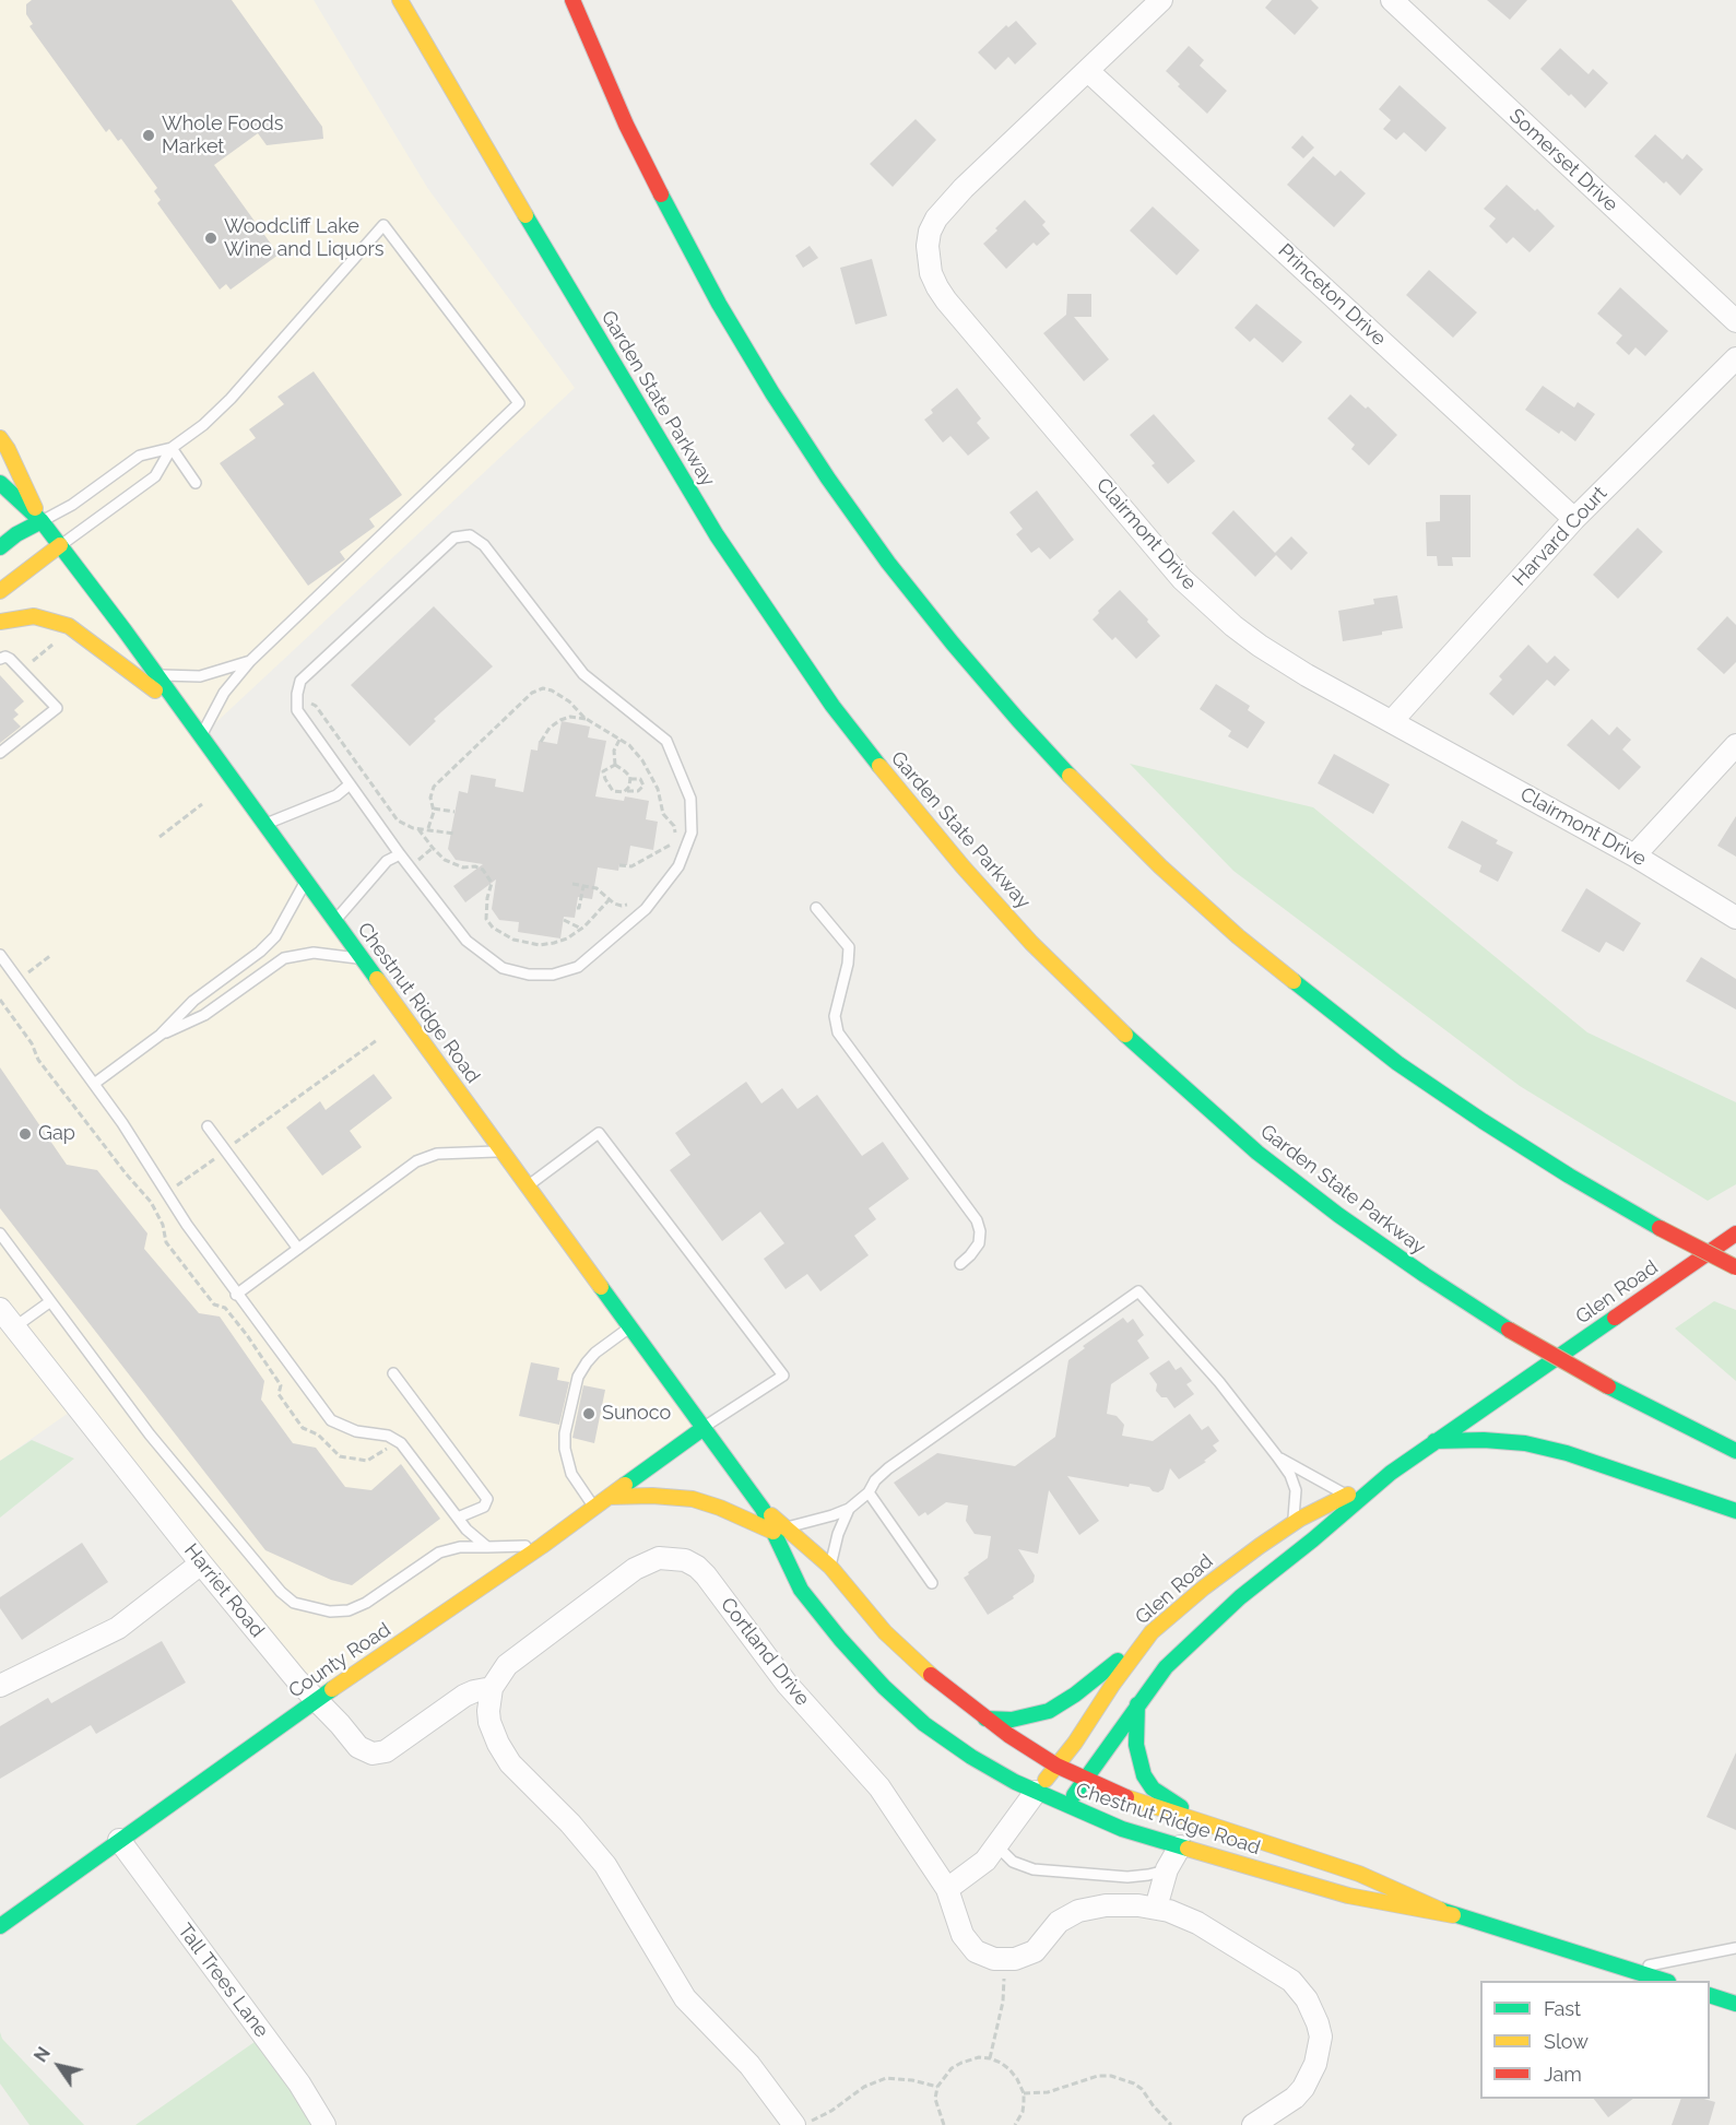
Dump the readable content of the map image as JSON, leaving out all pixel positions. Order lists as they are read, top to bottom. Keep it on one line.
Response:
{"streets":{"main road":["Garden State Parkway","Chestnut Ridge Road","Glen Road","County Road"],"street":["Somerset Drive","Princeton Drive","Clairmont Drive","Harvard Court","Harriet Road","Cortland Drive","Tall Trees Lane"]},"crossings":[["Princeton Drive","Clairmont Drive"],["Princeton Drive","Harvard Court"],["Clairmont Drive","Harvard Court"],["Chestnut Ridge Road","Glen Road"],["Chestnut Ridge Road","County Road"],["Harriet Road","Cortland Drive"],["Harriet Road","County Road"],["County Road","Tall Trees Lane"]],"places":["Whole Foods Market","Woodcliff Lake Wine and Liquors","Gap","Sunoco"],"legend":["Fast","Slow","Jam"],"north":"top left"}
